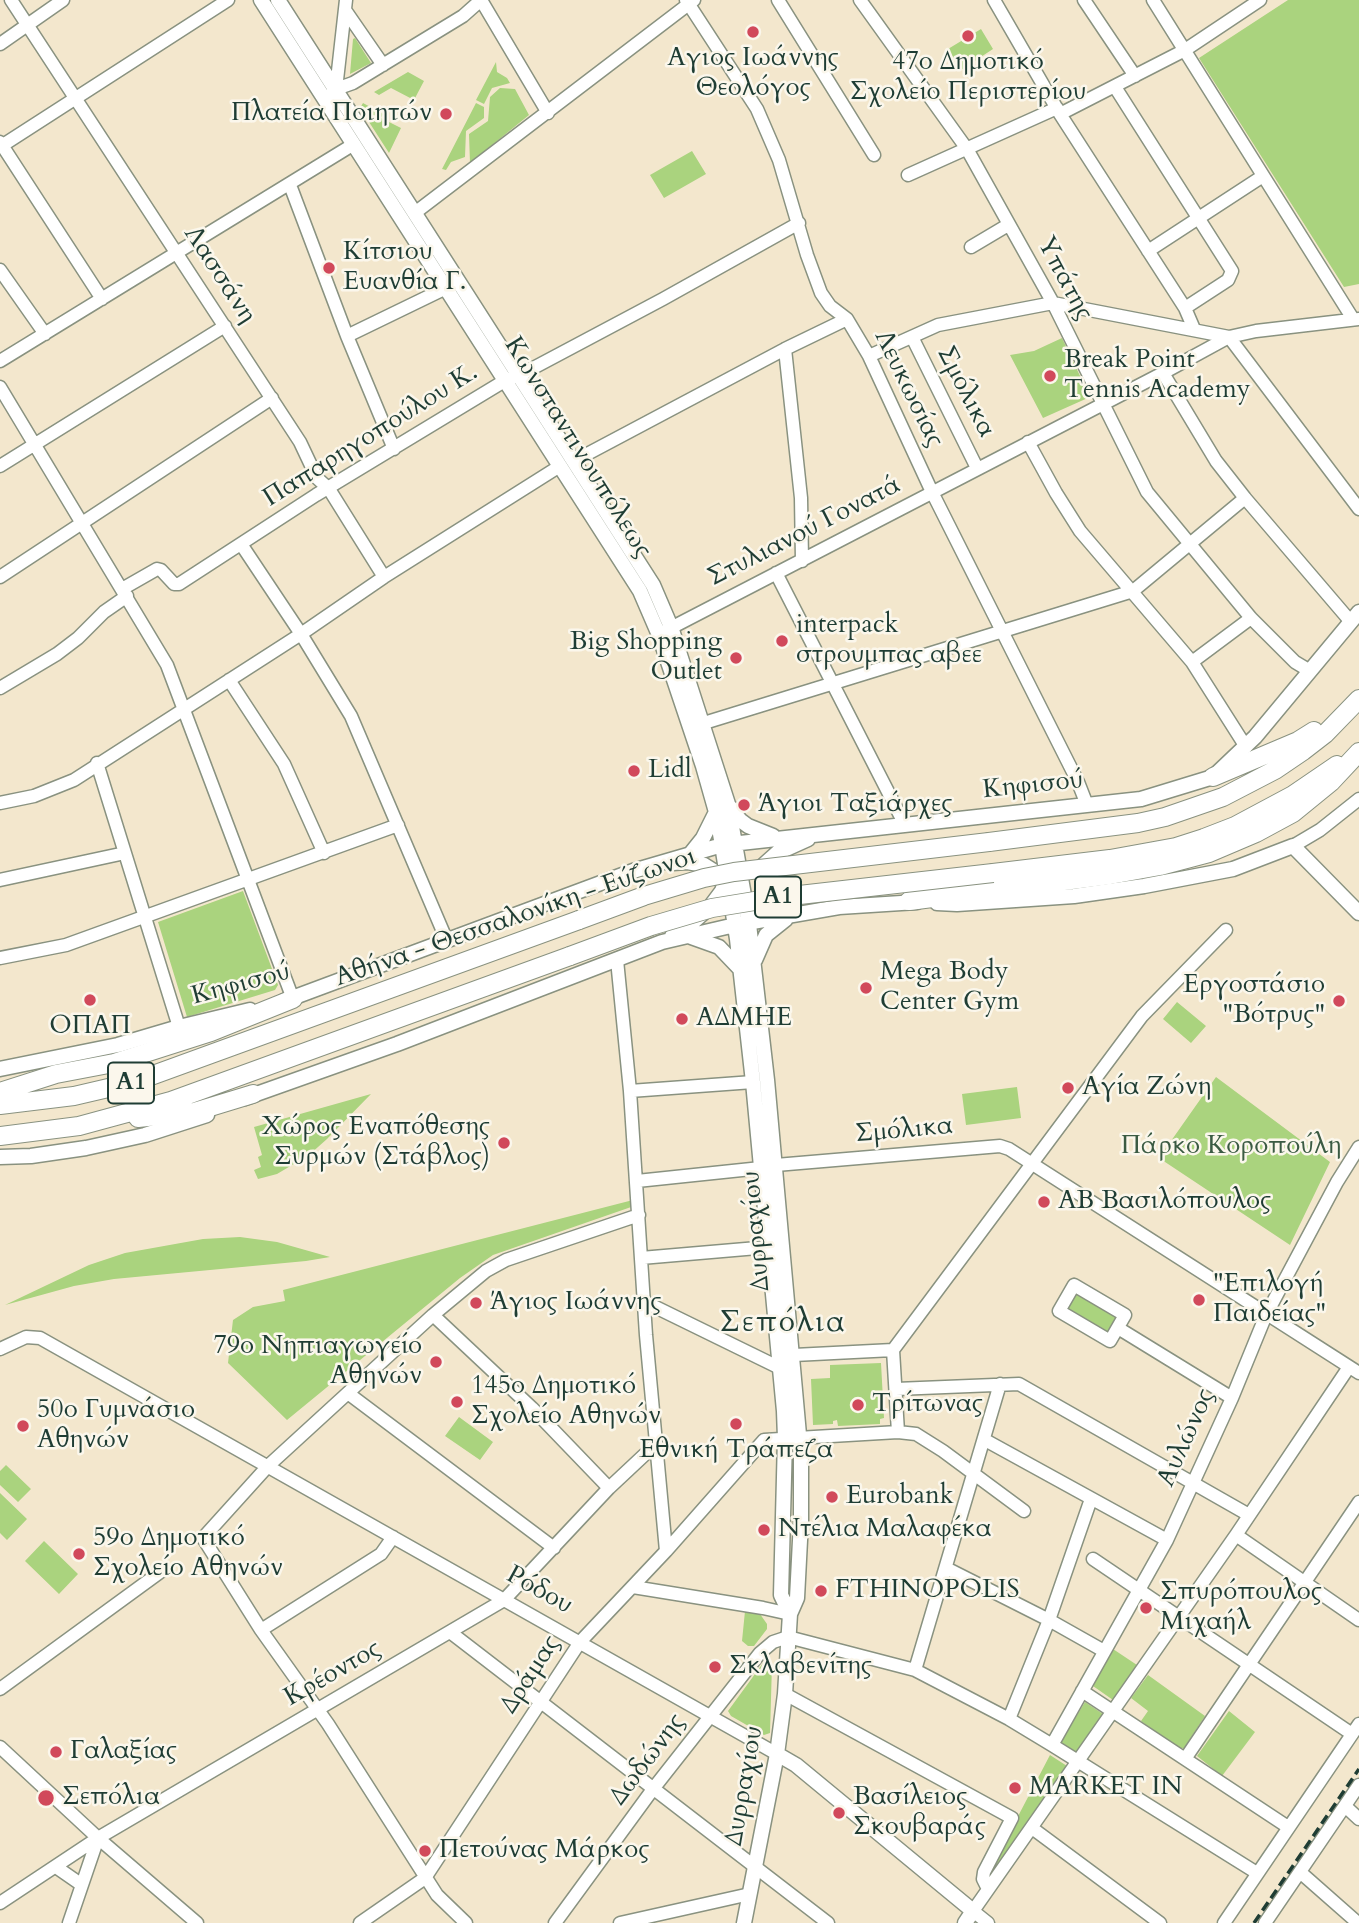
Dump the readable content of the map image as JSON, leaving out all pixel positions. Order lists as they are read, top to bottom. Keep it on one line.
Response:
{"streets":{"highway":["Α1","Αθήνα - Θεσσαλονίκη - Εύζωνοι"],"main road":["Κωνσταντινουπόλεως","Κηφισού","Δυρραχίου","Ρόδου"],"street":["Λασσάνη","Υπάτης","Λευκωσίας","Σμόλικα","Παπαρηγοπούλου Κ.","Στυλιανού Γονατά","Αυλώνος","Κρέοντος","Δράμας","Δωδώνης"]},"crossings":[["Λασσάνη","Παπαρηγοπούλου Κ."],["Υπάτης","Στυλιανού Γονατά"],["Υπάτης","Κηφισού"],["Λευκωσίας","Παπαρηγοπούλου Κ."],["Λευκωσίας","Στυλιανού Γονατά"],["Λευκωσίας","Κηφισού"],["Σμόλικα","Στυλιανού Γονατά"],["Σμόλικα","Δυρραχίου"],["Σμόλικα","Αυλώνος"],["Παπαρηγοπούλου Κ.","Κωνσταντινουπόλεως"],["Κωνσταντινουπόλεως","Στυλιανού Γονατά"],["Κωνσταντινουπόλεως","Κηφισού"],["Δυρραχίου","Ρόδου"],["Δυρραχίου","Δράμας"],["Δυρραχίου","Δωδώνης"],["Ρόδου","Κρέοντος"],["Ρόδου","Δράμας"],["Ρόδου","Δωδώνης"]],"districts":["Σεπόλια"],"parks":["Πάρκο Κοροπούλη"],"places":["Αγιος Ιωάννης Θεολόγος","47ο Δημοτικό Σχολείο Περιστερίου","Πλατεία Ποιητών","Κίτσιου Ευανθία Γ.","Break Point Tennis Academy","interpack στρουμπας αβεε","Big Shopping Outlet","Lidl","Άγιοι Ταξιάρχες","Mega Body Center Gym","ΟΠΑΠ","Εργοστάσιο \"Βότρυς\"","ΑΔΜΗΕ","Αγία Ζώνη","Χώρος Εναπόθεσης Συρμών (Στάβλος)","ΑΒ Βασιλόπουλος","\"Επιλογή Παιδείας\"","Άγιος Ιωάννης","79ο Νηπιαγωγείο Αθηνών","145ο Δημοτικό Σχολείο Αθηνών","Τρίτωνας","Εθνική Τράπεζα","50ο Γυμνάσιο Αθηνών","Eurobank","Ντέλια Μαλαφέκα","59ο Δημοτικό Σχολείο Αθηνών","FTHINOPOLIS","Σπυρόπουλος Μιχαήλ","Σκλαβενίτης","Γαλαξίας","MARKET IN","Σεπόλια","Βασίλειος Σκουβαράς","Πετούνας Μάρκος"]}
